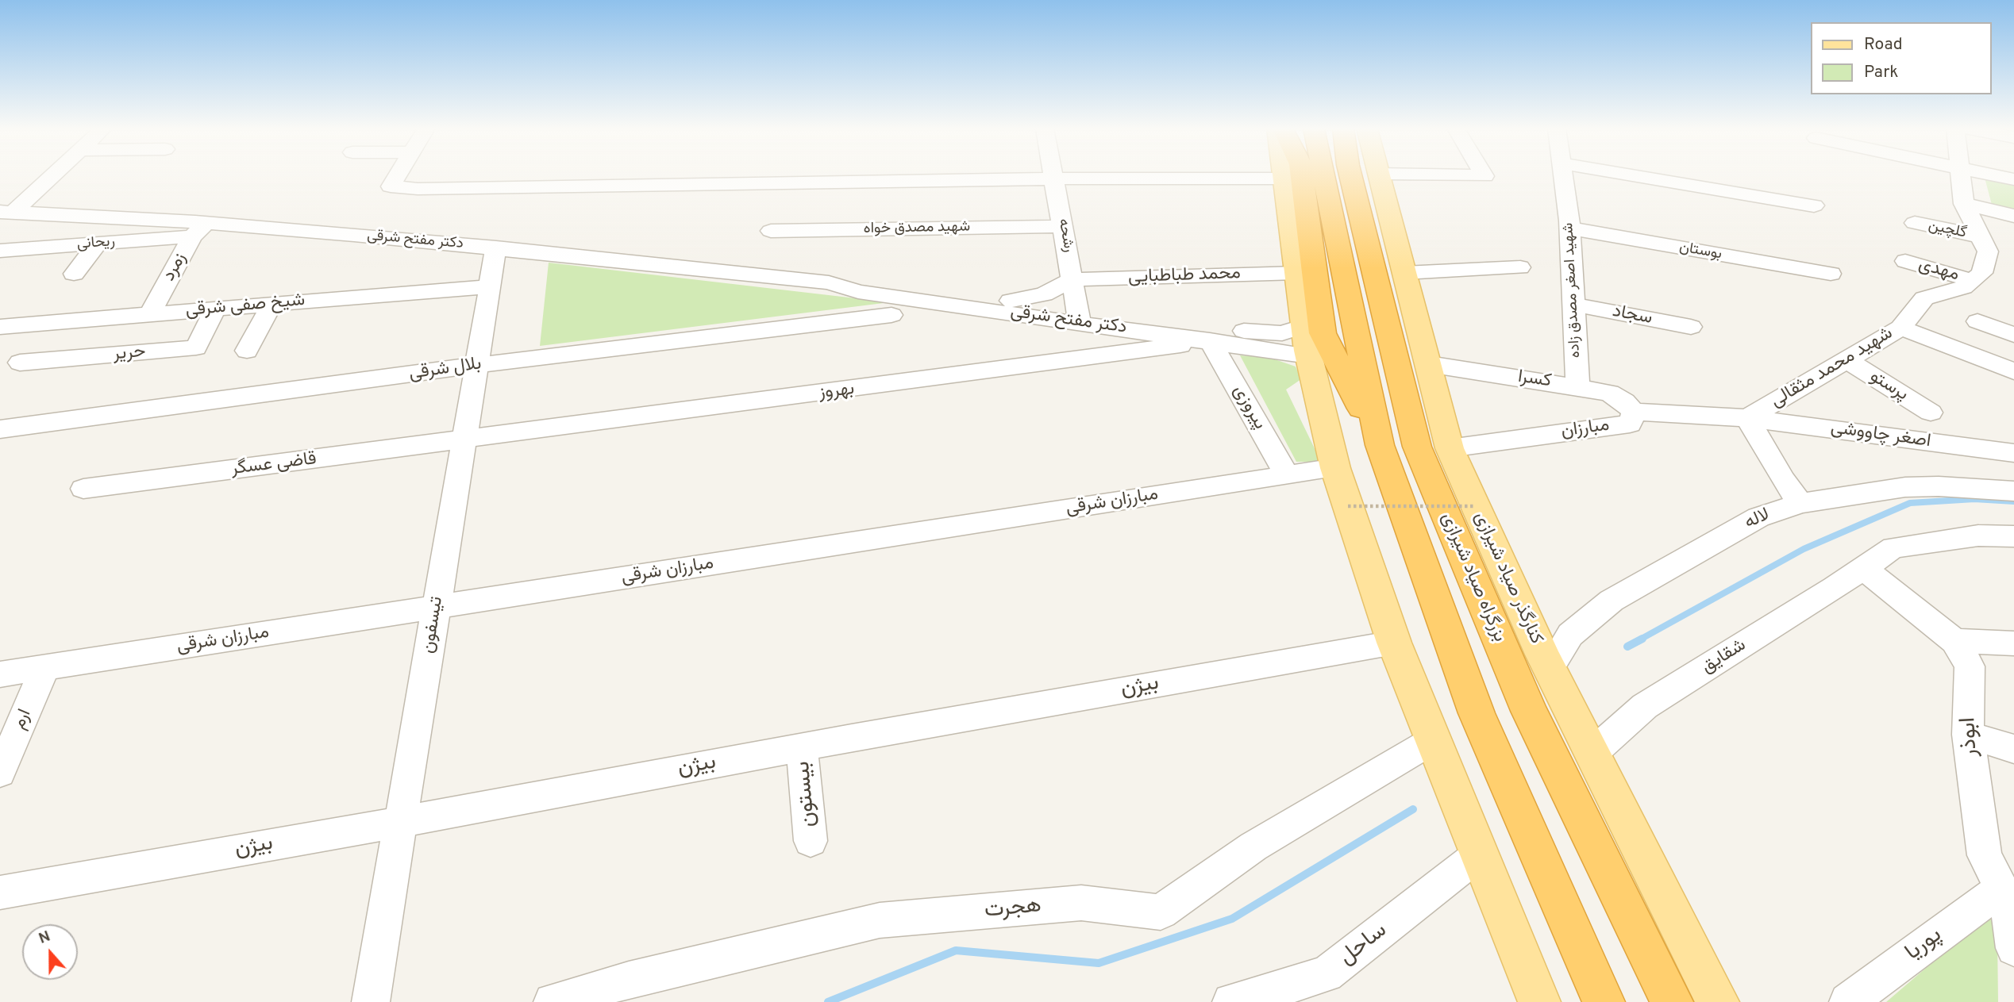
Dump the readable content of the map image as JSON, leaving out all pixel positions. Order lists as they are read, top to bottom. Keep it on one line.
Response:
{"streets":{"highway":["بزرگراه صیاد شیرازی"],"main road":["کنارگذر صیاد شیرازی"],"street":["شهید مصدق خواه","گلچین","رشحه","دکتر مفتح شرقی","ریحانی","بوستان","زمرد","مهدی","محمد طباطبایی","شهید اصغر مصدق زاده","شیخ صفی شرقی","سجاد","حریر","شهید محمد مثقالی","بلال شرقی","کسرا","پرستو","بهروز","پیروزی","مبارزان","اصغر چاووشی","قاضی عسگر","مبارزان شرقی","لاله","تیسفون","شقایق","بیژن","ارم","ابوذر","بیستون","هجرت","ساحل","پوریا"]},"crossings":[["شهید مصدق خواه","رشحه"],["رشحه","دکتر مفتح شرقی"],["رشحه","محمد طباطبایی"],["دکتر مفتح شرقی","ریحانی"],["دکتر مفتح شرقی","زمرد"],["دکتر مفتح شرقی","بهروز"],["دکتر مفتح شرقی","پیروزی"],["دکتر مفتح شرقی","تیسفون"],["ریحانی","زمرد"],["بوستان","شهید اصغر مصدق زاده"],["زمرد","شیخ صفی شرقی"],["مهدی","شهید محمد مثقالی"],["شهید اصغر مصدق زاده","سجاد"],["شهید اصغر مصدق زاده","کسرا"],["شیخ صفی شرقی","حریر"],["شیخ صفی شرقی","تیسفون"],["شهید محمد مثقالی","پرستو"],["شهید محمد مثقالی","مبارزان"],["شهید محمد مثقالی","اصغر چاووشی"],["بلال شرقی","تیسفون"],["کسرا","مبارزان"],["کسرا","کنارگذر صیاد شیرازی"],["بهروز","پیروزی"],["بهروز","قاضی عسگر"],["بهروز","تیسفون"],["پیروزی","مبارزان شرقی"],["مبارزان","اصغر چاووشی"],["مبارزان","بزرگراه صیاد شیرازی"],["مبارزان","کنارگذر صیاد شیرازی"],["قاضی عسگر","تیسفون"],["مبارزان شرقی","تیسفون"],["مبارزان شرقی","ارم"],["لاله","کنارگذر صیاد شیرازی"],["بزرگراه صیاد شیرازی","کنارگذر صیاد شیرازی"],["کنارگذر صیاد شیرازی","شقایق"],["تیسفون","بیژن"],["شقایق","ابوذر"],["بیژن","بیستون"],["ابوذر","پوریا"]],"legend":["Road","Park"],"north":"top"}
